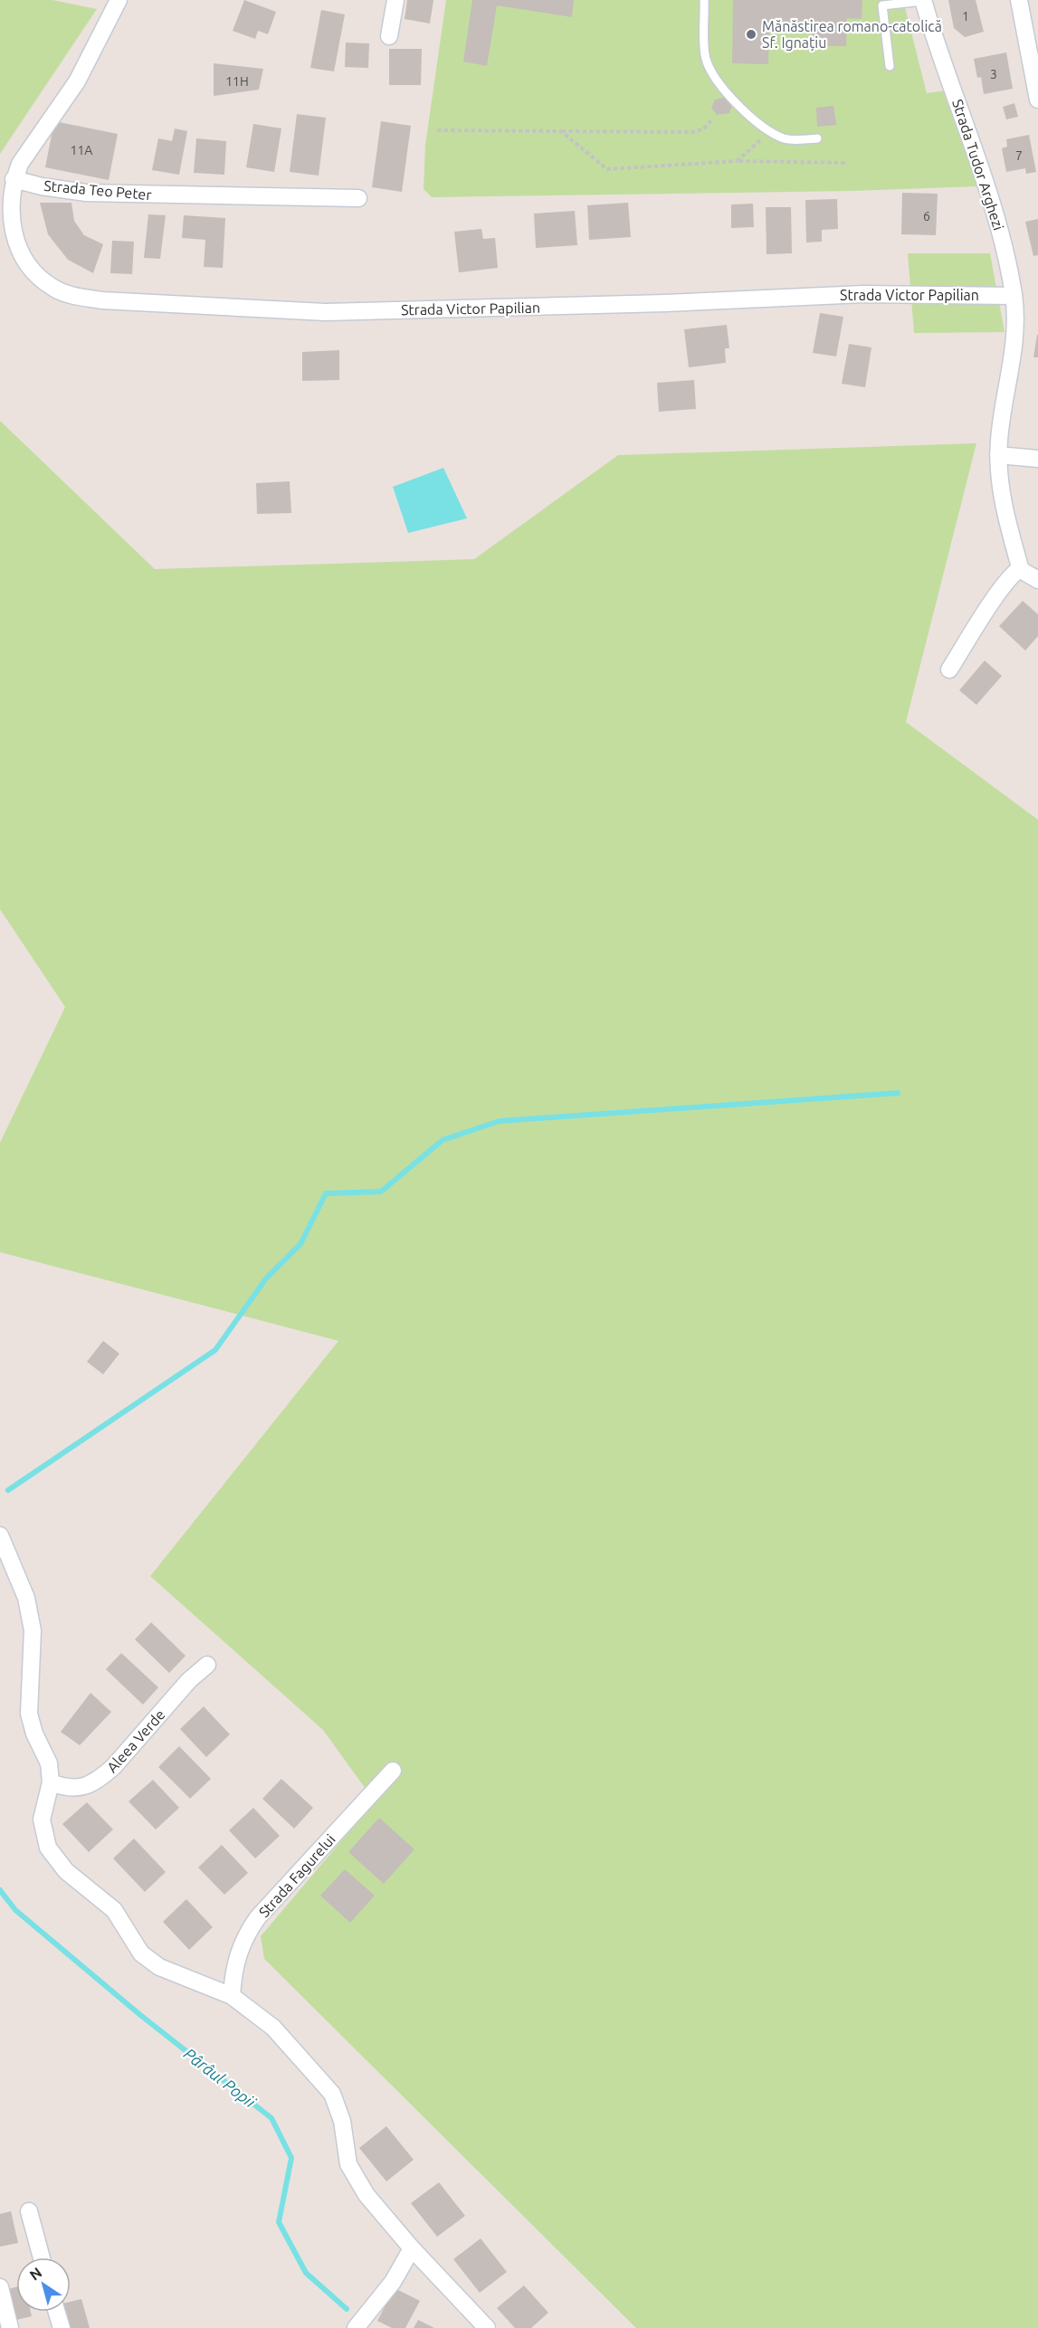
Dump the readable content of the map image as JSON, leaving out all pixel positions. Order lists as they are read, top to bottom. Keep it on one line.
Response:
{"streets":{"street":["Strada Tudor Arghezi","Strada Teo Peter","Strada Victor Papilian","Aleea Verde","Strada Fagurelui"]},"crossings":[["Strada Tudor Arghezi","Strada Victor Papilian"],["Strada Teo Peter","Strada Victor Papilian"]],"water":["Pârâul Popii"],"places":["Mănăstirea romano-catolică Sf. Ignațiu"],"house_numbers":["1","3","11H","11A","7","6"],"north":"top left"}
